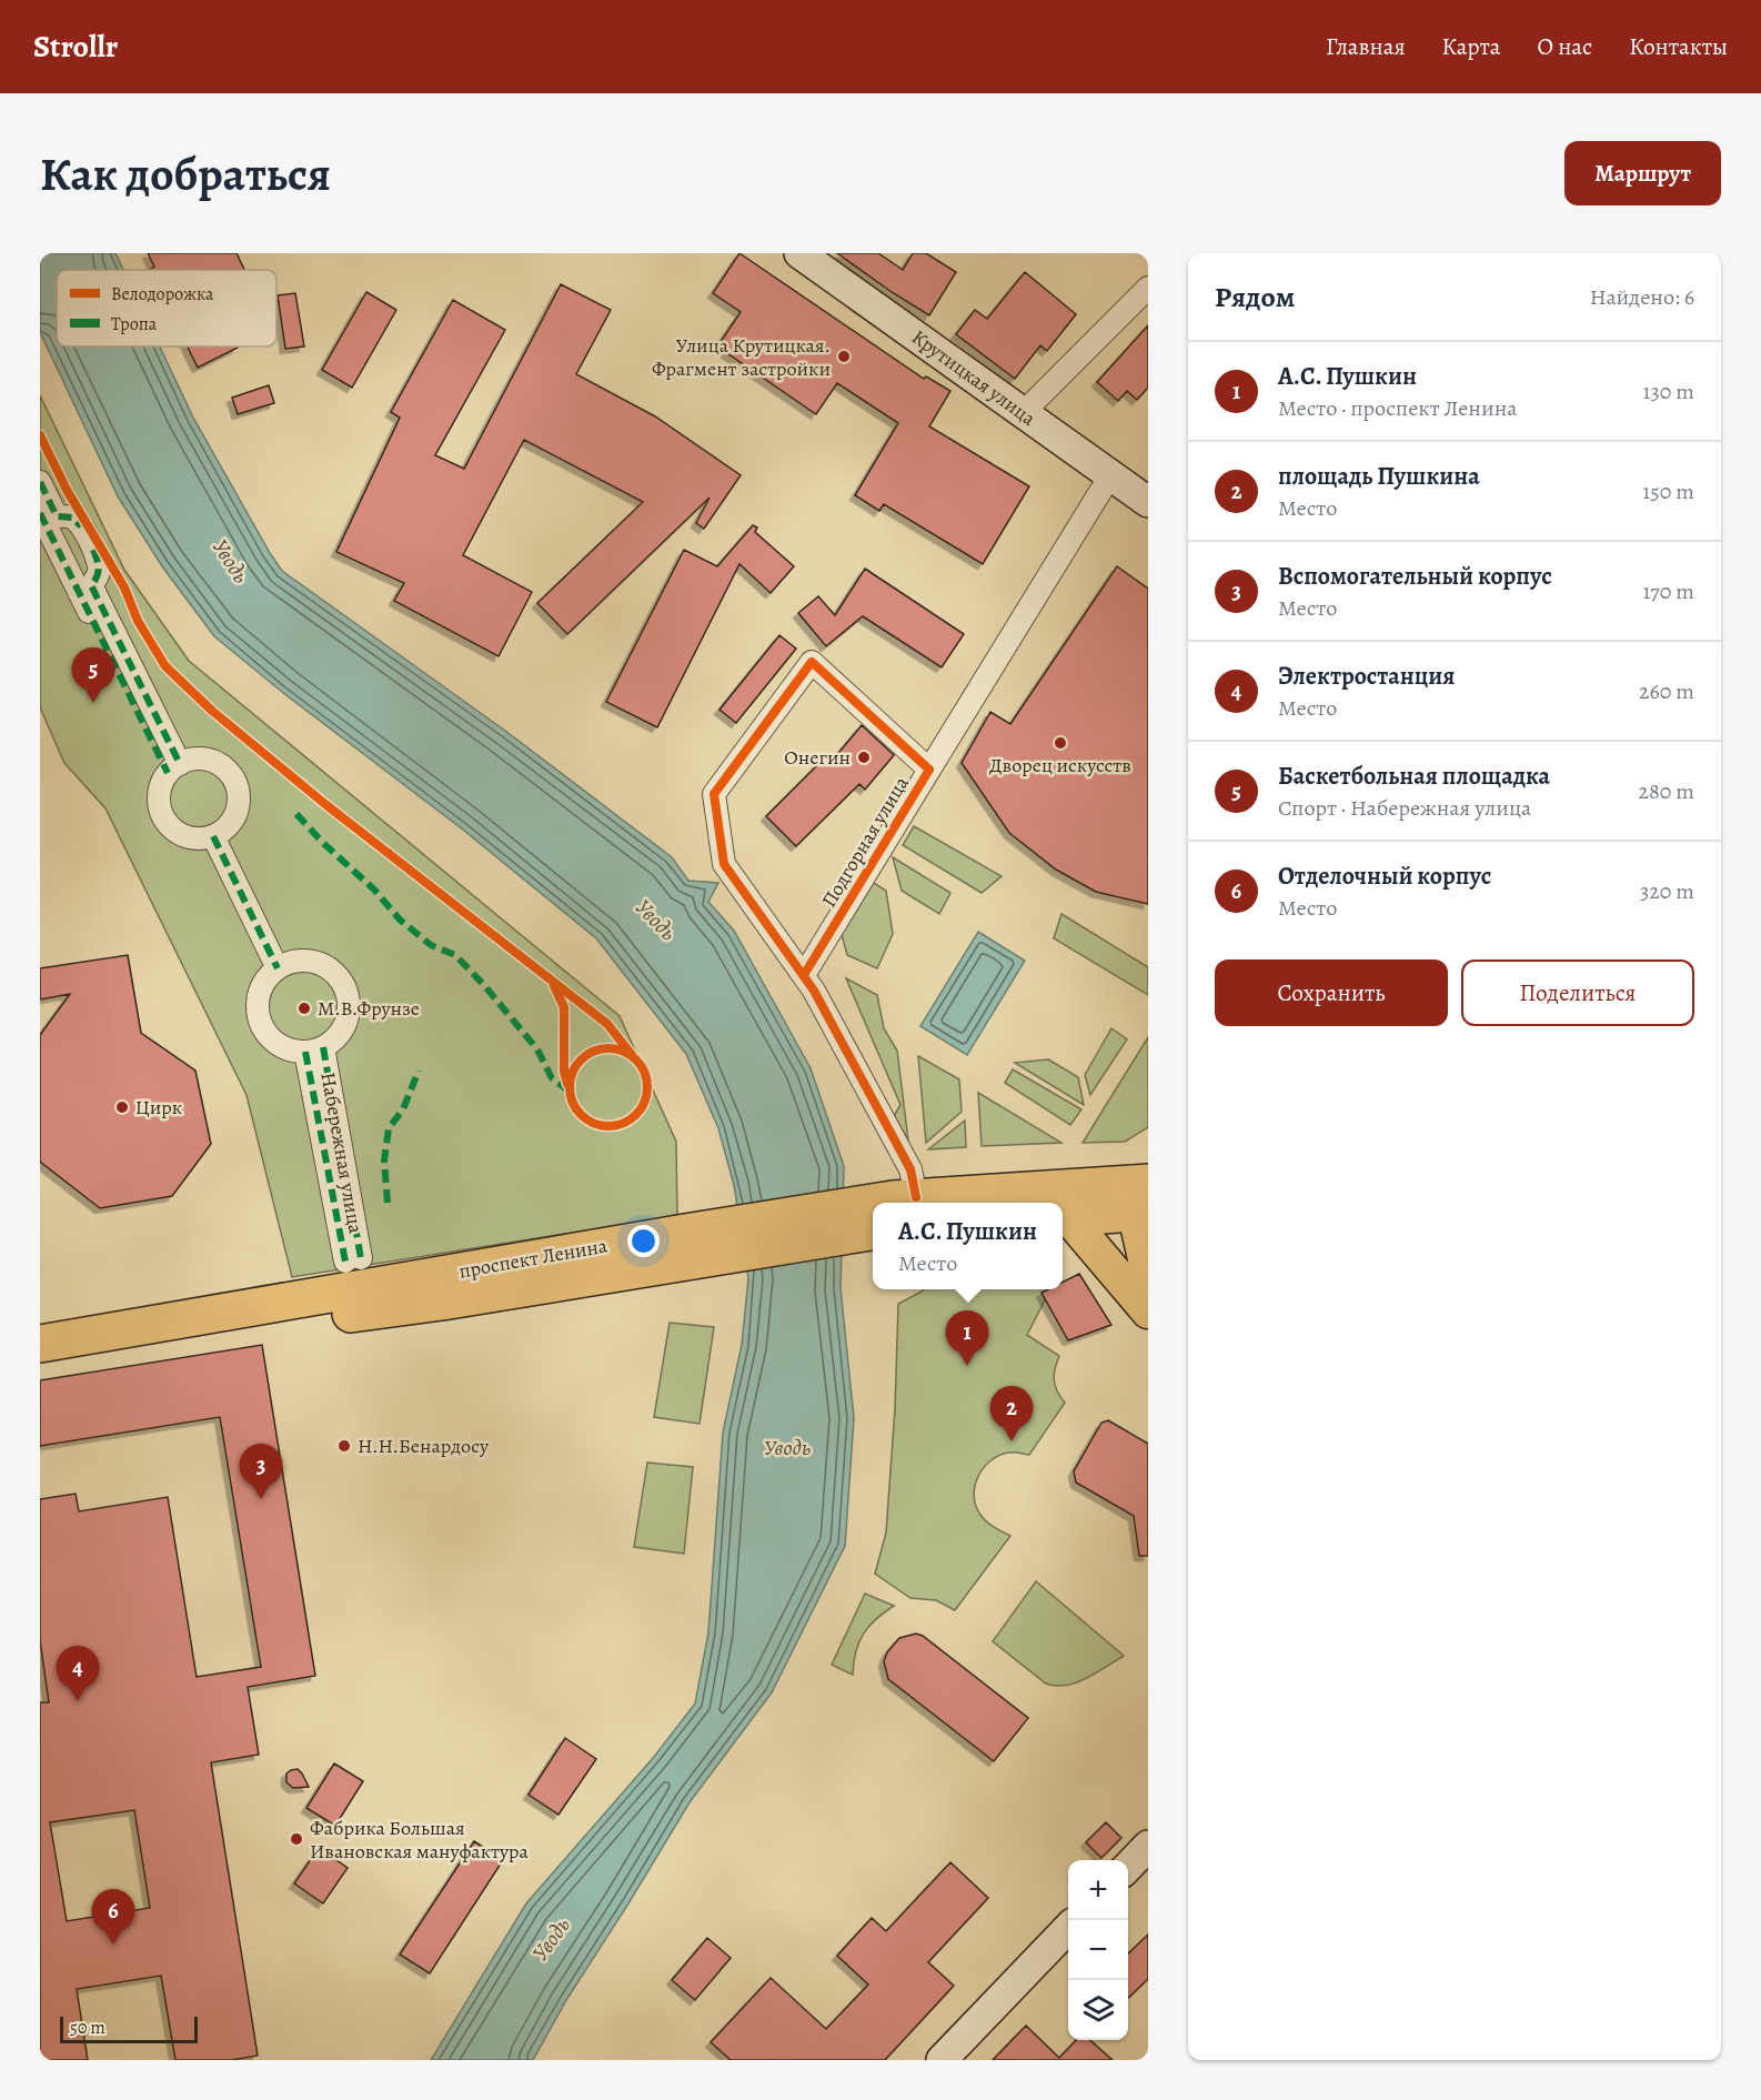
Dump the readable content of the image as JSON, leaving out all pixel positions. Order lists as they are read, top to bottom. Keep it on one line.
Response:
{"streets":{"highway":["проспект Ленина"],"street":["Крутицкая улица","Подгорная улица","Набережная улица"]},"crossings":[["Крутицкая улица","Подгорная улица"]],"water":["Уводь"],"places":["Улица Крутицкая. Фрагмент застройки","Дворец искусств","Онегин","М.В.Фрунзе","Цирк","Н.Н.Бенардосу","Фабрика Большая Ивановская мануфактура"],"legend":["Велодорожка","Тропа"],"scale_bar":"50 m","page":{"header":"Strollr","nav":["Главная","Карта","О нас","Контакты"],"buttons":["Маршрут",["Сохранить","Поделиться"]],"title":"Как добраться","heading":["Рядом","Найдено: 6"],"list":[{"mark":"1","name":"А.C. Пушкин","note":"Место · проспект Ленина","value":"130 m"},{"mark":"2","name":"площадь Пушкина","note":"Место","value":"150 m"},{"mark":"3","name":"Вспомогательный корпус","note":"Место","value":"170 m"},{"mark":"4","name":"Электростанция","note":"Место","value":"260 m"},{"mark":"5","name":"Баскетбольная площадка","note":"Спорт · Набережная улица","value":"280 m"},{"mark":"6","name":"Отделочный корпус","note":"Место","value":"320 m"}],"pins":["5","1","2","3","4","6"],"popup":["А.C. Пушкин","Место"],"map_buttons":["+","−"],"scale":"50 m"}}
